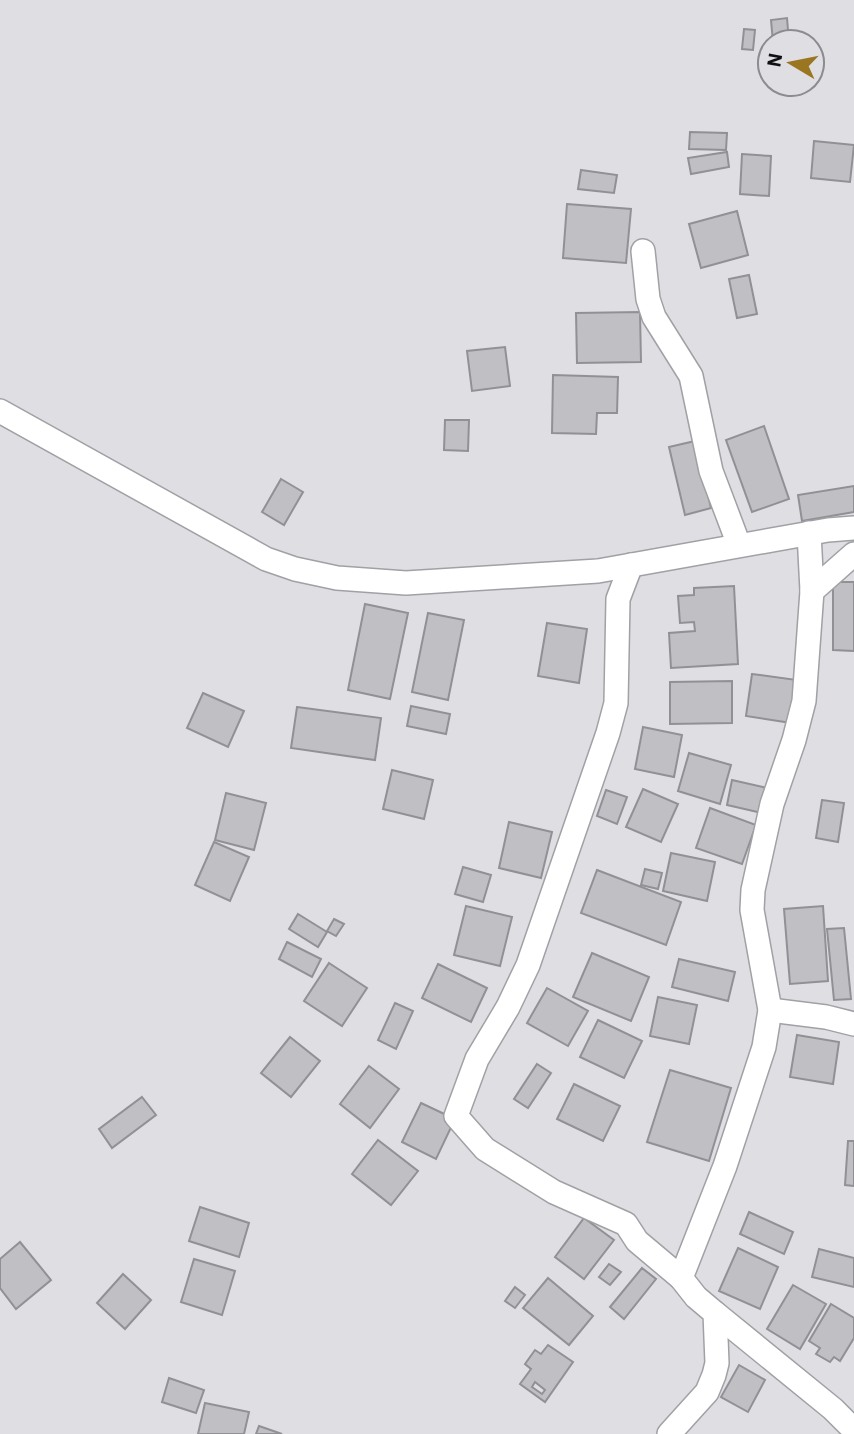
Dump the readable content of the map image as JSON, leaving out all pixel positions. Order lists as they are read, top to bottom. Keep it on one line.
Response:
{"north":"left"}
